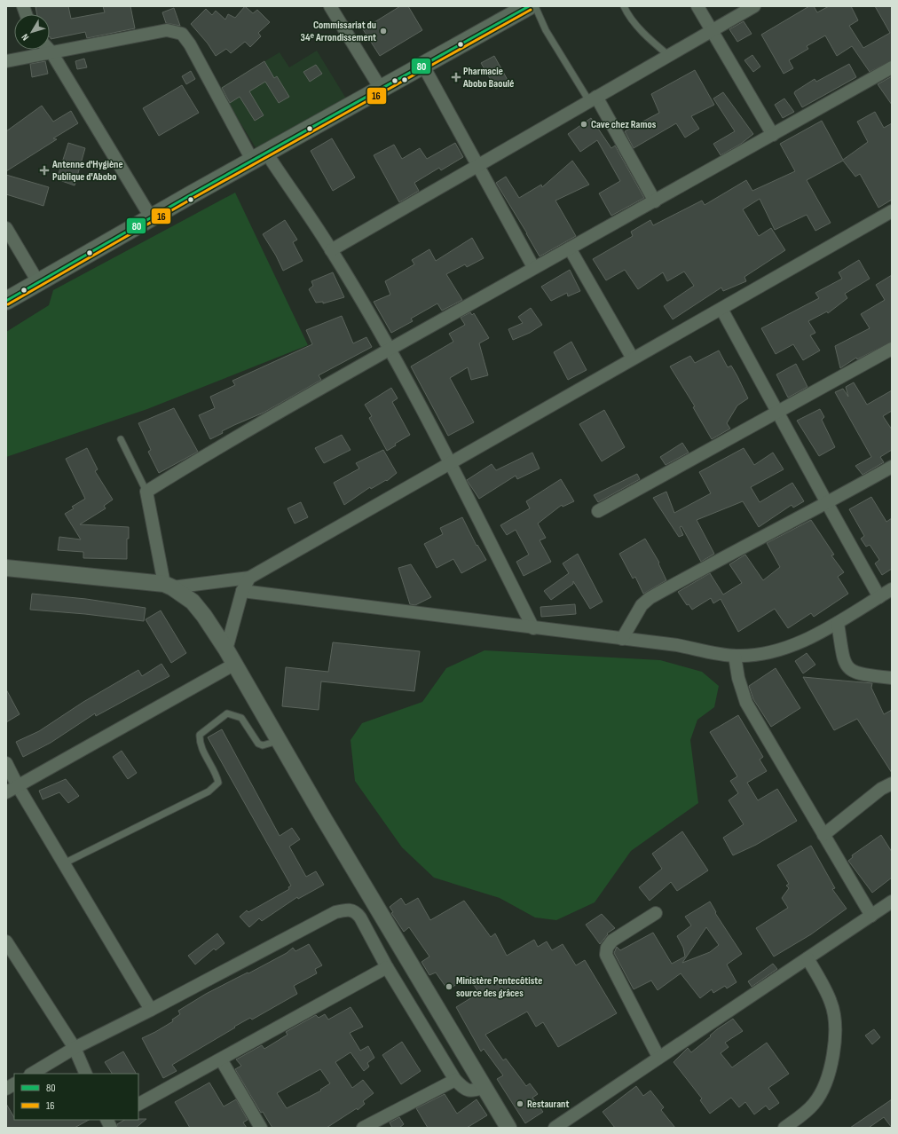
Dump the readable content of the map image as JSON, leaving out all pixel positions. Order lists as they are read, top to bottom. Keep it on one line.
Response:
{"places":{"other":["Commissariat du 34ᵉ Arrondissement","Cave chez Ramos","Ministère Pentecôtiste source des grâces","Restaurant"],"health":["Pharmacie Abobo Baoulé","Antenne d'Hygiène Publique d'Abobo"]},"lines":["transit line 80","transit line 16"],"legend":["80","16"],"north":"bottom left"}
